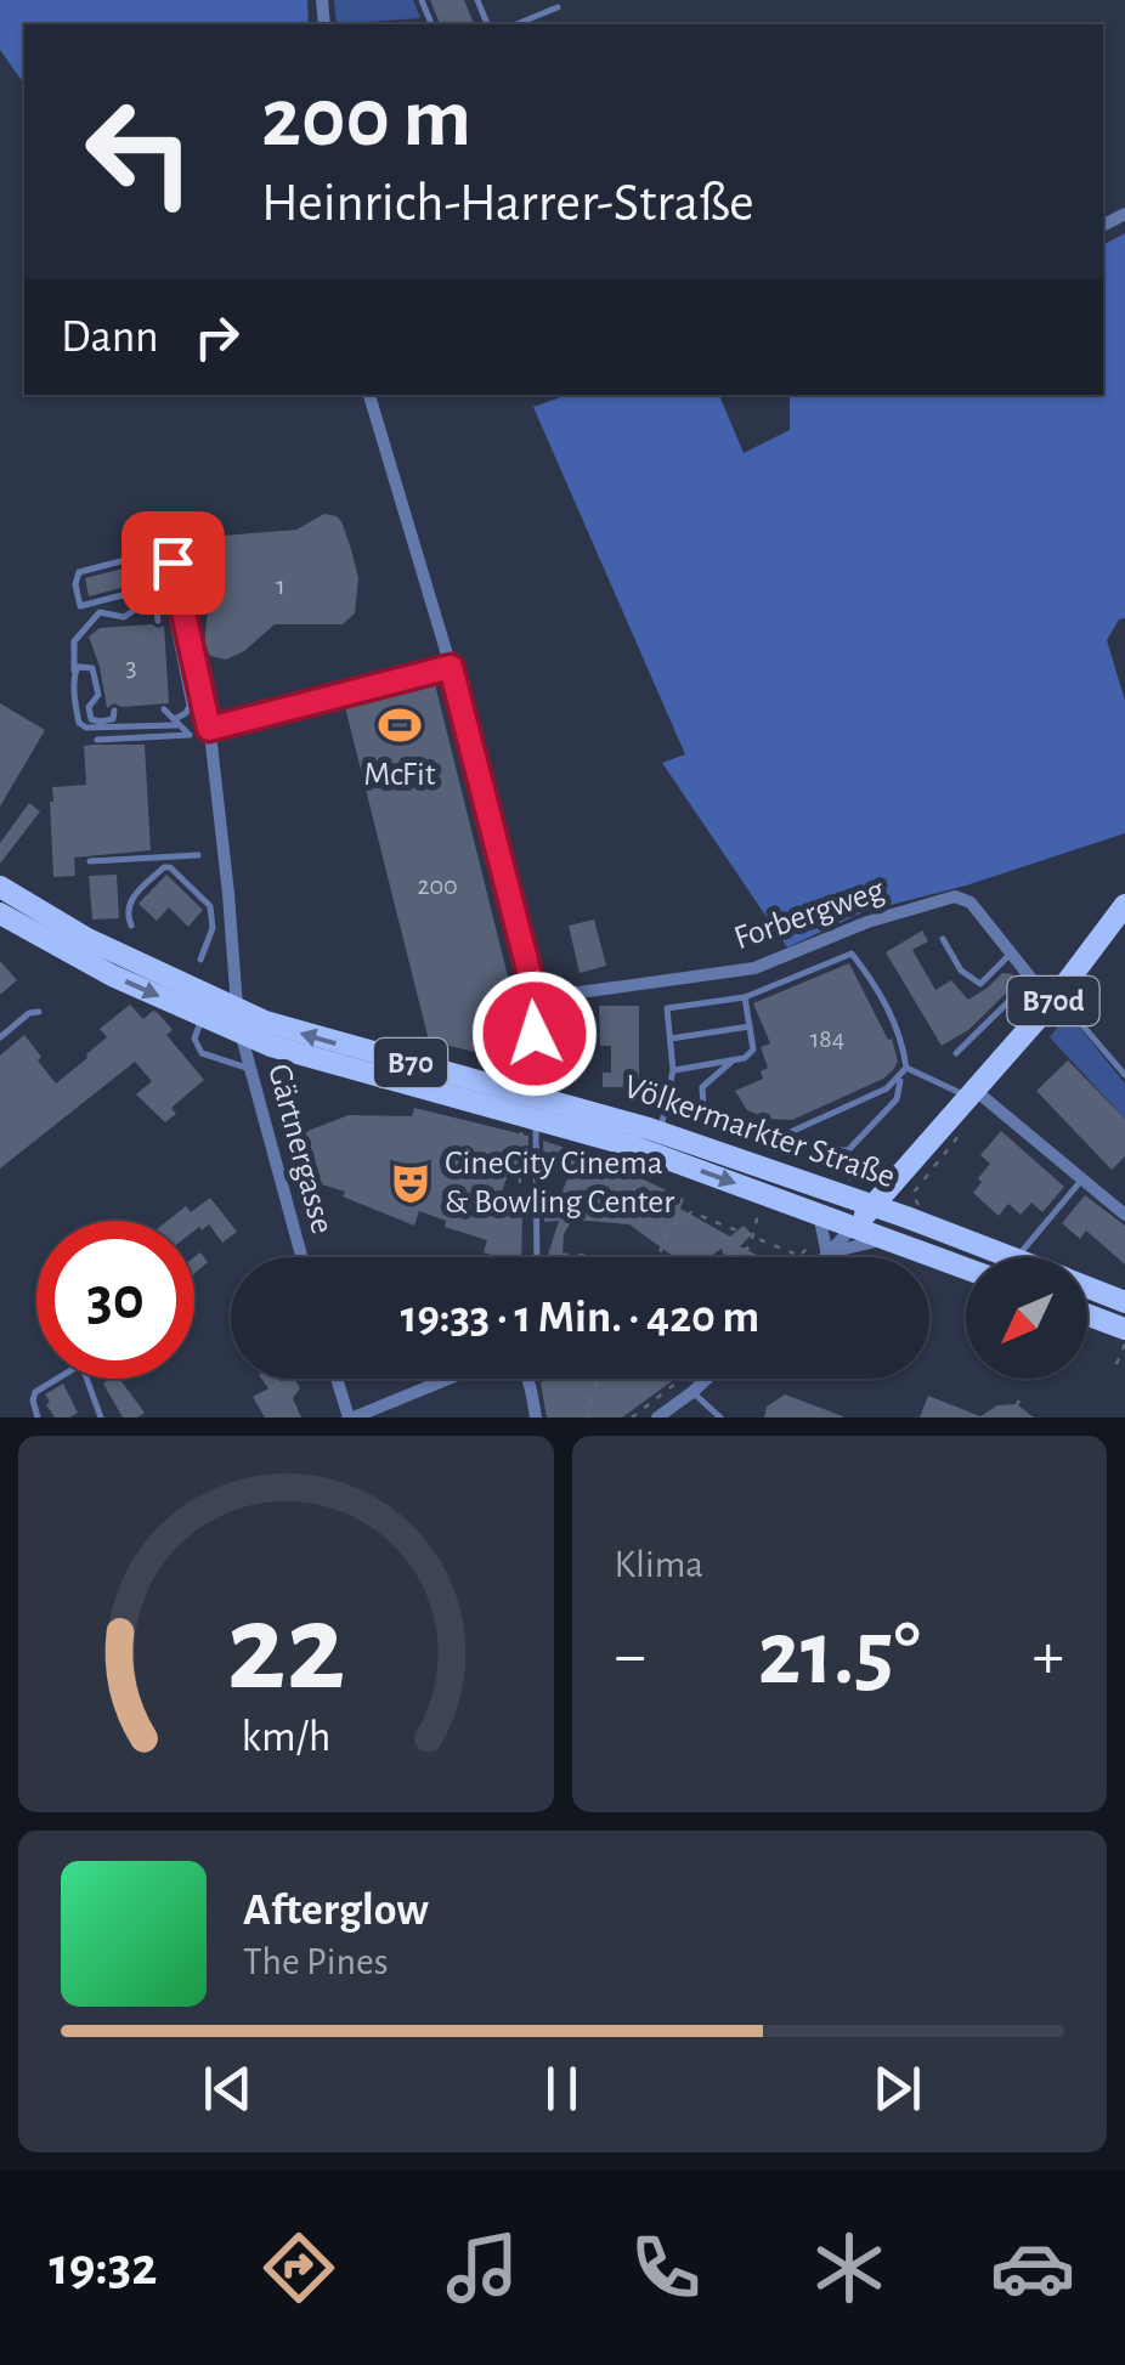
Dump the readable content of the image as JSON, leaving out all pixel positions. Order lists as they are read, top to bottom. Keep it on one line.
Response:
{"streets":{"main road":["B70d","B70","Völkermarkter Straße"],"street":["Forbergweg","Gärtnergasse"]},"crossings":[["Forbergweg","B70d"],["Völkermarkter Straße","Gärtnergasse"]],"places":{"sports":["McFit"],"theatre":["CineCity Cinema & Bowling Center"]},"house_numbers":["1","3","200","184"],"north":"bottom left","page":{"turn":["200 m","Heinrich-Harrer-Straße"],"then":"Dann","limit":"30","trip":"19:33 · 1 Min. · 420 m","tile":"Klima","heat":["−","21.5°","+"],"song":["Afterglow","The Pines"],"tabs":"19:32","gauge":["22","km/h"]}}
